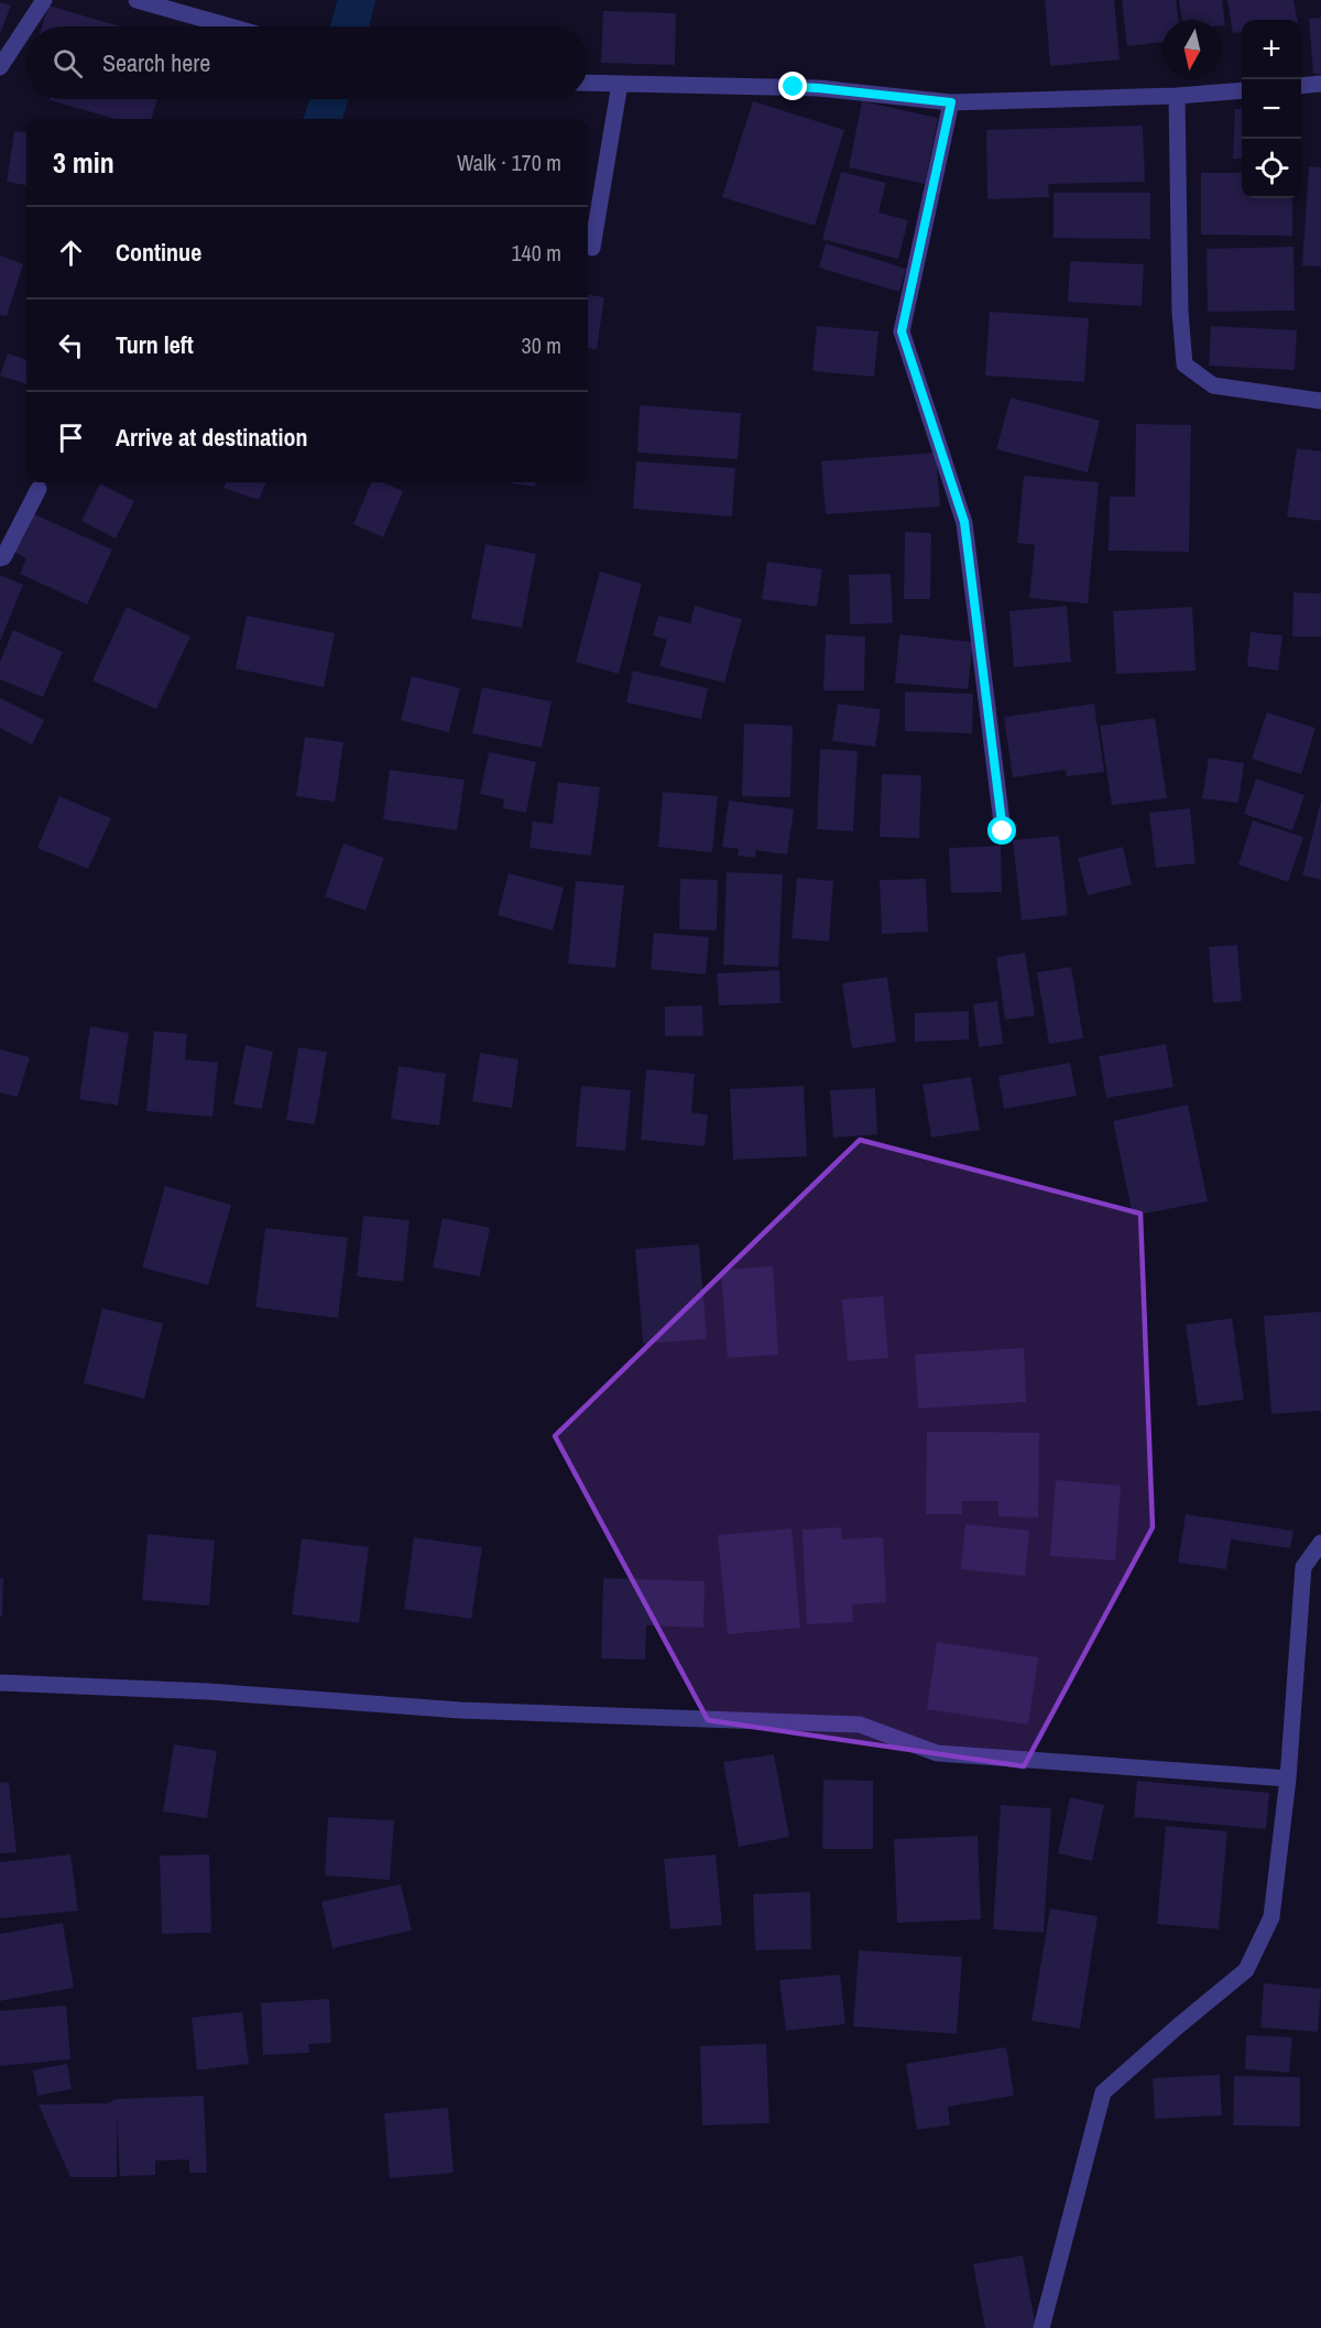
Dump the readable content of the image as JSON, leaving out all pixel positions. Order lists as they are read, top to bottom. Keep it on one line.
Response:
{"north":"bottom","page":{"map_buttons":["+","−"],"search":"Search here","heading":["3 min","Walk · 170 m"],"list":[["Continue","140 m"],["Turn left","30 m"],"Arrive at destination"]}}
